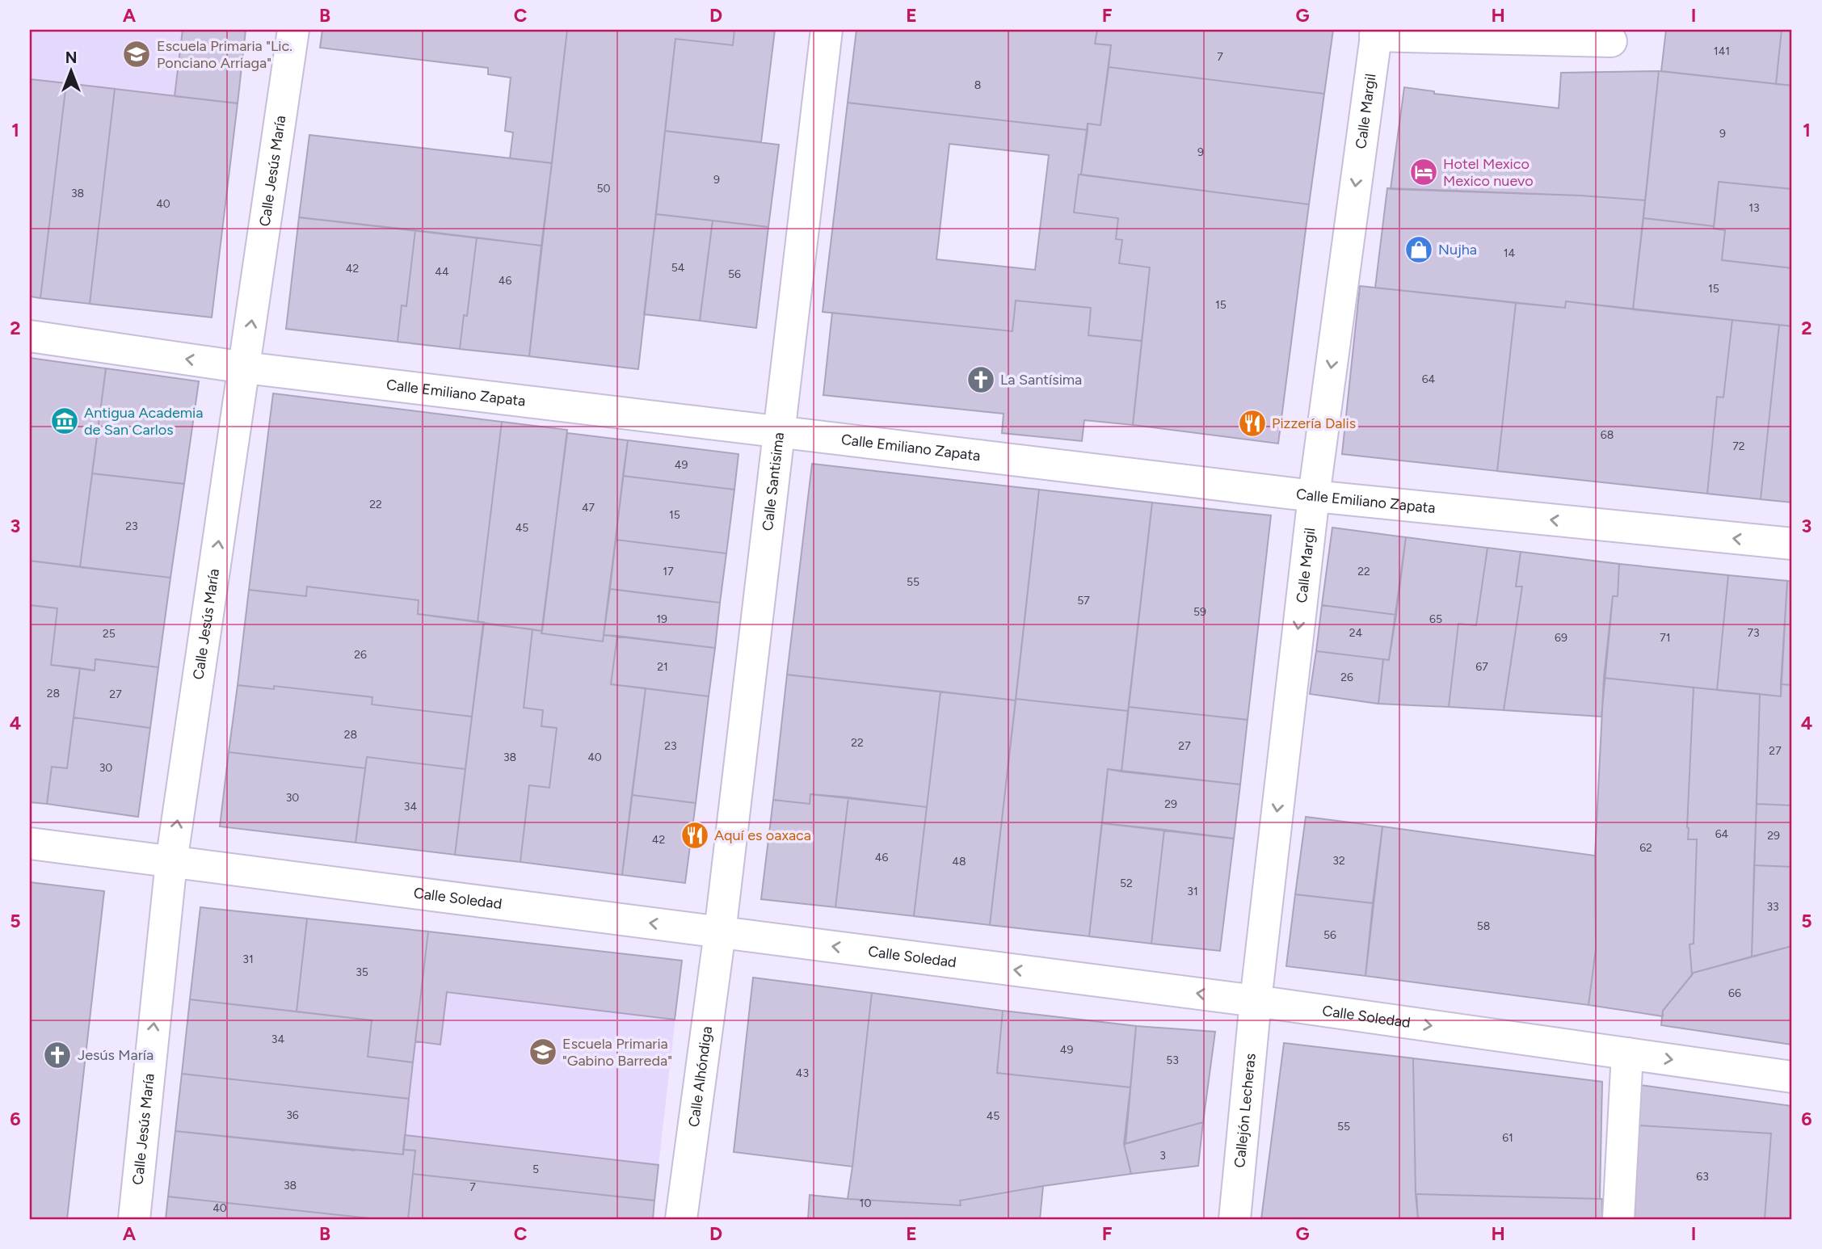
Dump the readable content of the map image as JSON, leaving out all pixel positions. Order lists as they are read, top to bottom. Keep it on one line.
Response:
{"streets":{"street":["Calle Margil","Calle Jesús María","Calle Emiliano Zapata","Calle Santisima","Calle Soledad","Calle Alhóndiga","Callejón Lecheras"]},"crossings":[["Calle Margil","Calle Emiliano Zapata"],["Calle Margil","Calle Soledad"],["Calle Margil","Callejón Lecheras"],["Calle Jesús María","Calle Emiliano Zapata"],["Calle Jesús María","Calle Soledad"],["Calle Emiliano Zapata","Calle Santisima"],["Calle Santisima","Calle Soledad"],["Calle Santisima","Calle Alhóndiga"],["Calle Soledad","Calle Alhóndiga"],["Calle Soledad","Callejón Lecheras"]],"one_way":["Calle Margil","Calle Jesús María","Calle Emiliano Zapata"],"places":{"school or university":["Escuela Primaria \"Lic. Ponciano Arriaga\"","Escuela Primaria \"Gabino Barreda\""],"hotel":["Hotel Mexico Mexico nuevo"],"shop":["Nujha"],"church":["La Santísima","Jesús María"],"museum":["Antigua Academia de San Carlos"],"restaurant":["Pizzería Dalis","Aquí es oaxaca"]},"house_numbers":["141","7","8","9","9","9","50","38","40","13","14","54","42","44","56","46","15","15","64","68","72","49","22","47","15","23","45","17","22","55","57","59","19","65","24","73","25","69","71","26","21","67","26","28","27","28","22","23","27","27","38","40","30","30","29","34","64","29","42","62","46","32","48","52","31","33","58","56","31","35","66","34","49","53","43","36","45","55","61","3","5","63","38","7","10","40"],"north":"top","grid":{"columns":["A","B","C","D","E","F","G","H","I"],"rows":["1","2","3","4","5","6"]}}
